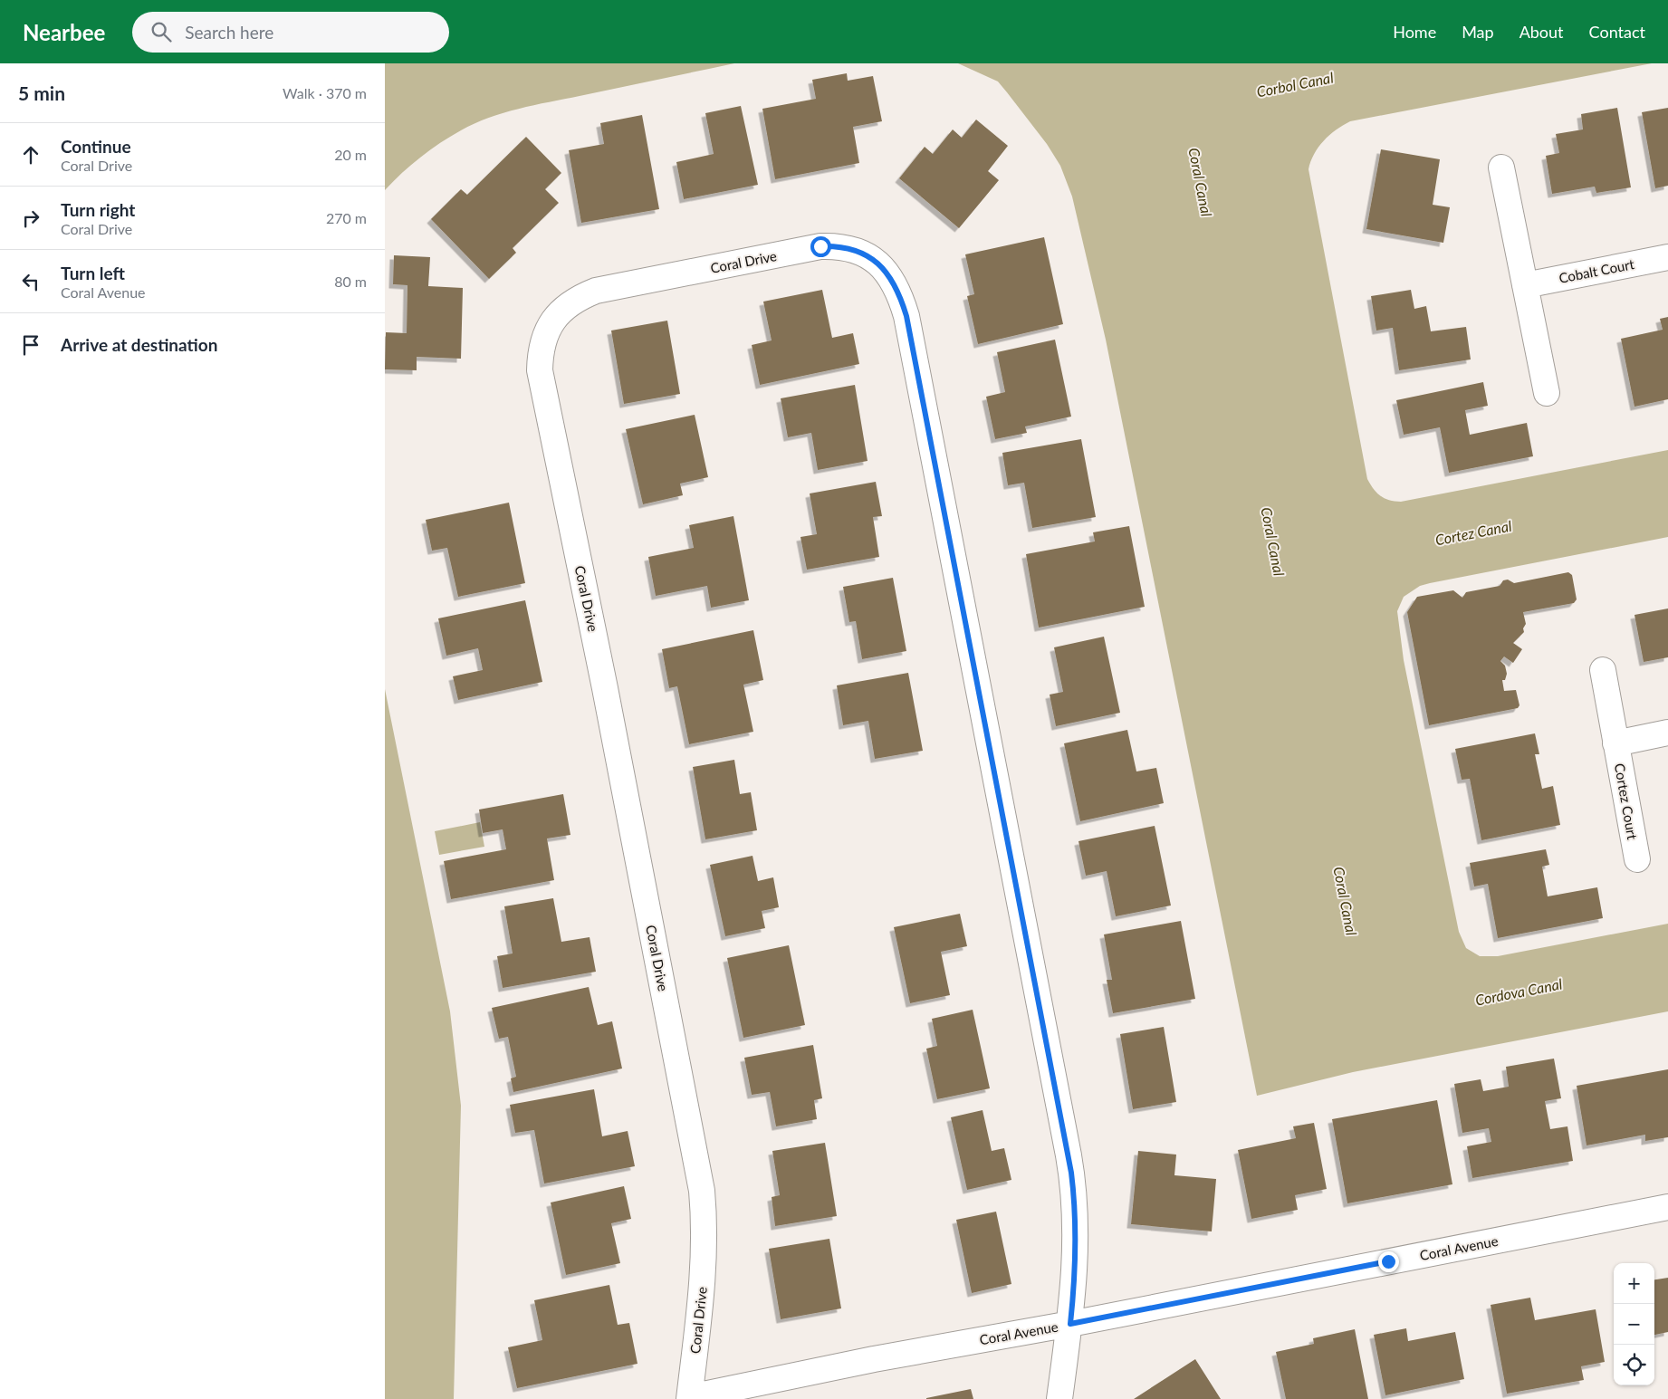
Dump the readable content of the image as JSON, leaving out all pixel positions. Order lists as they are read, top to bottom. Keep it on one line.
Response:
{"streets":{"street":["Coral Drive","Cobalt Court","Cortez Court","Coral Avenue"]},"crossings":[["Coral Drive","Coral Avenue"]],"water":["Corbol Canal","Coral Canal","Cortez Canal","Cordova Canal"],"page":{"header":"Nearbee","search":"Search here","nav":["Home","Map","About","Contact"],"heading":["5 min","Walk · 370 m"],"list":[["Continue","Coral Drive","20 m"],["Turn right","Coral Drive","270 m"],["Turn left","Coral Avenue","80 m"],"Arrive at destination"],"map_buttons":["+","−"]}}
